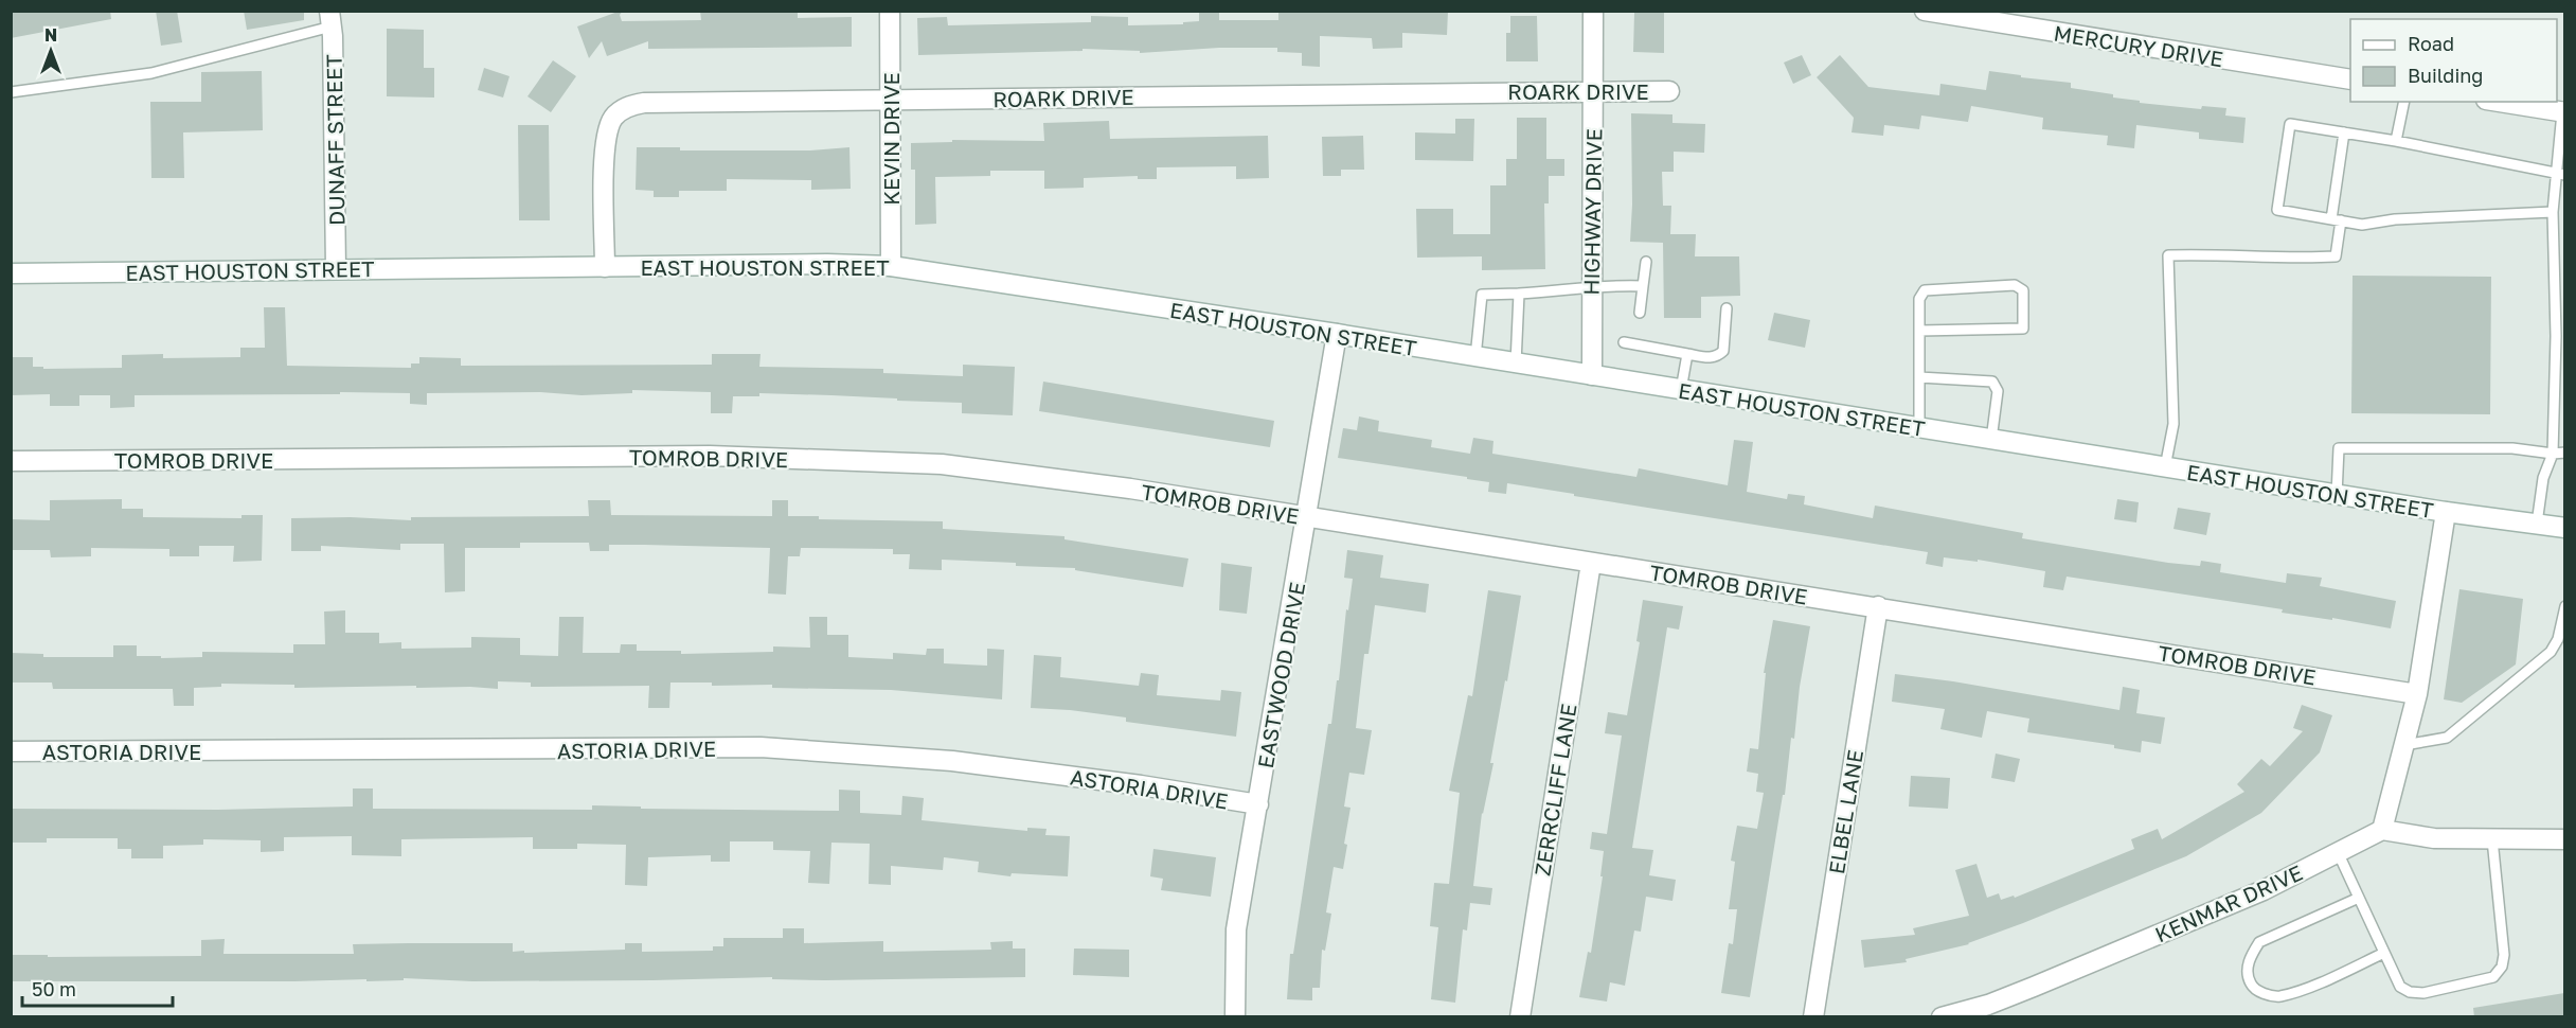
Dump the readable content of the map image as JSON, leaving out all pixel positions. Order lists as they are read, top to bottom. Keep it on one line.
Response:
{"streets":{"street":["MERCURY DRIVE","ROARK DRIVE","KEVIN DRIVE","DUNAFF STREET","HIGHWAY DRIVE","EAST HOUSTON STREET","TOMROB DRIVE","EASTWOOD DRIVE","ASTORIA DRIVE","ZERRCLIFF LANE","ELBEL LANE","KENMAR DRIVE"]},"crossings":[["ROARK DRIVE","KEVIN DRIVE"],["ROARK DRIVE","HIGHWAY DRIVE"],["ROARK DRIVE","EAST HOUSTON STREET"],["KEVIN DRIVE","EAST HOUSTON STREET"],["DUNAFF STREET","EAST HOUSTON STREET"],["HIGHWAY DRIVE","EAST HOUSTON STREET"],["EAST HOUSTON STREET","EASTWOOD DRIVE"],["TOMROB DRIVE","EASTWOOD DRIVE"],["TOMROB DRIVE","ZERRCLIFF LANE"],["TOMROB DRIVE","ELBEL LANE"],["EASTWOOD DRIVE","ASTORIA DRIVE"]],"legend":["Road","Building"],"scale_bar":"50 m","north":"top"}
